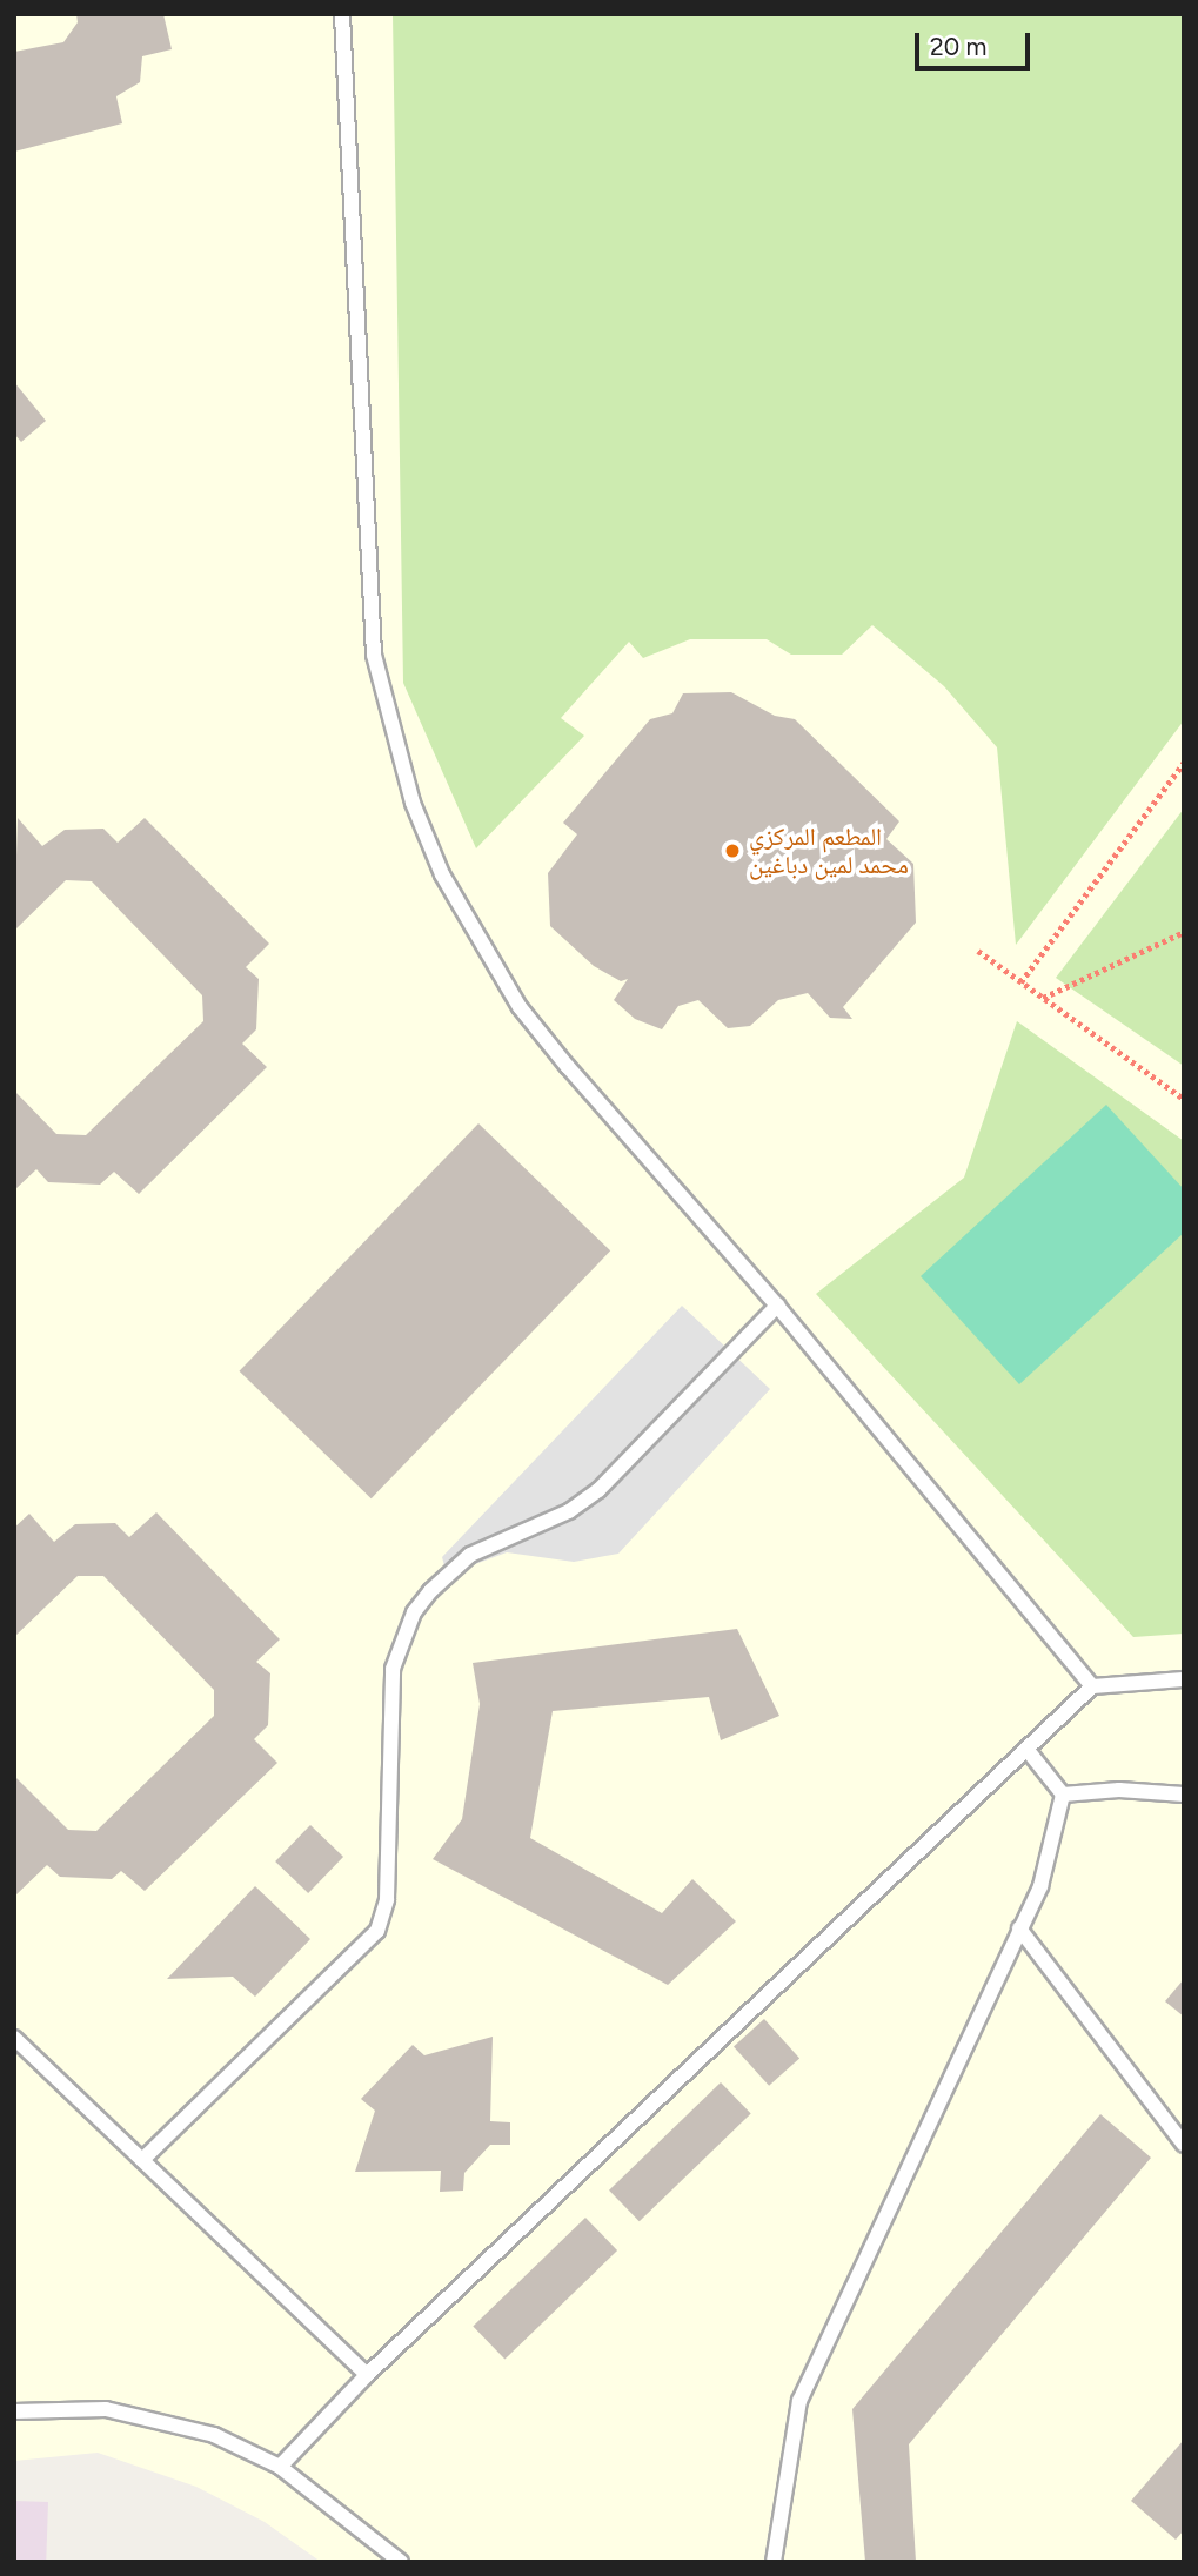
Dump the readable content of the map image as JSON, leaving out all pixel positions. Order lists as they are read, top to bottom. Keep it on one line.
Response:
{"places":["المطعم المركزي محمد لمين دباغين"],"scale_bar":"20 m"}
